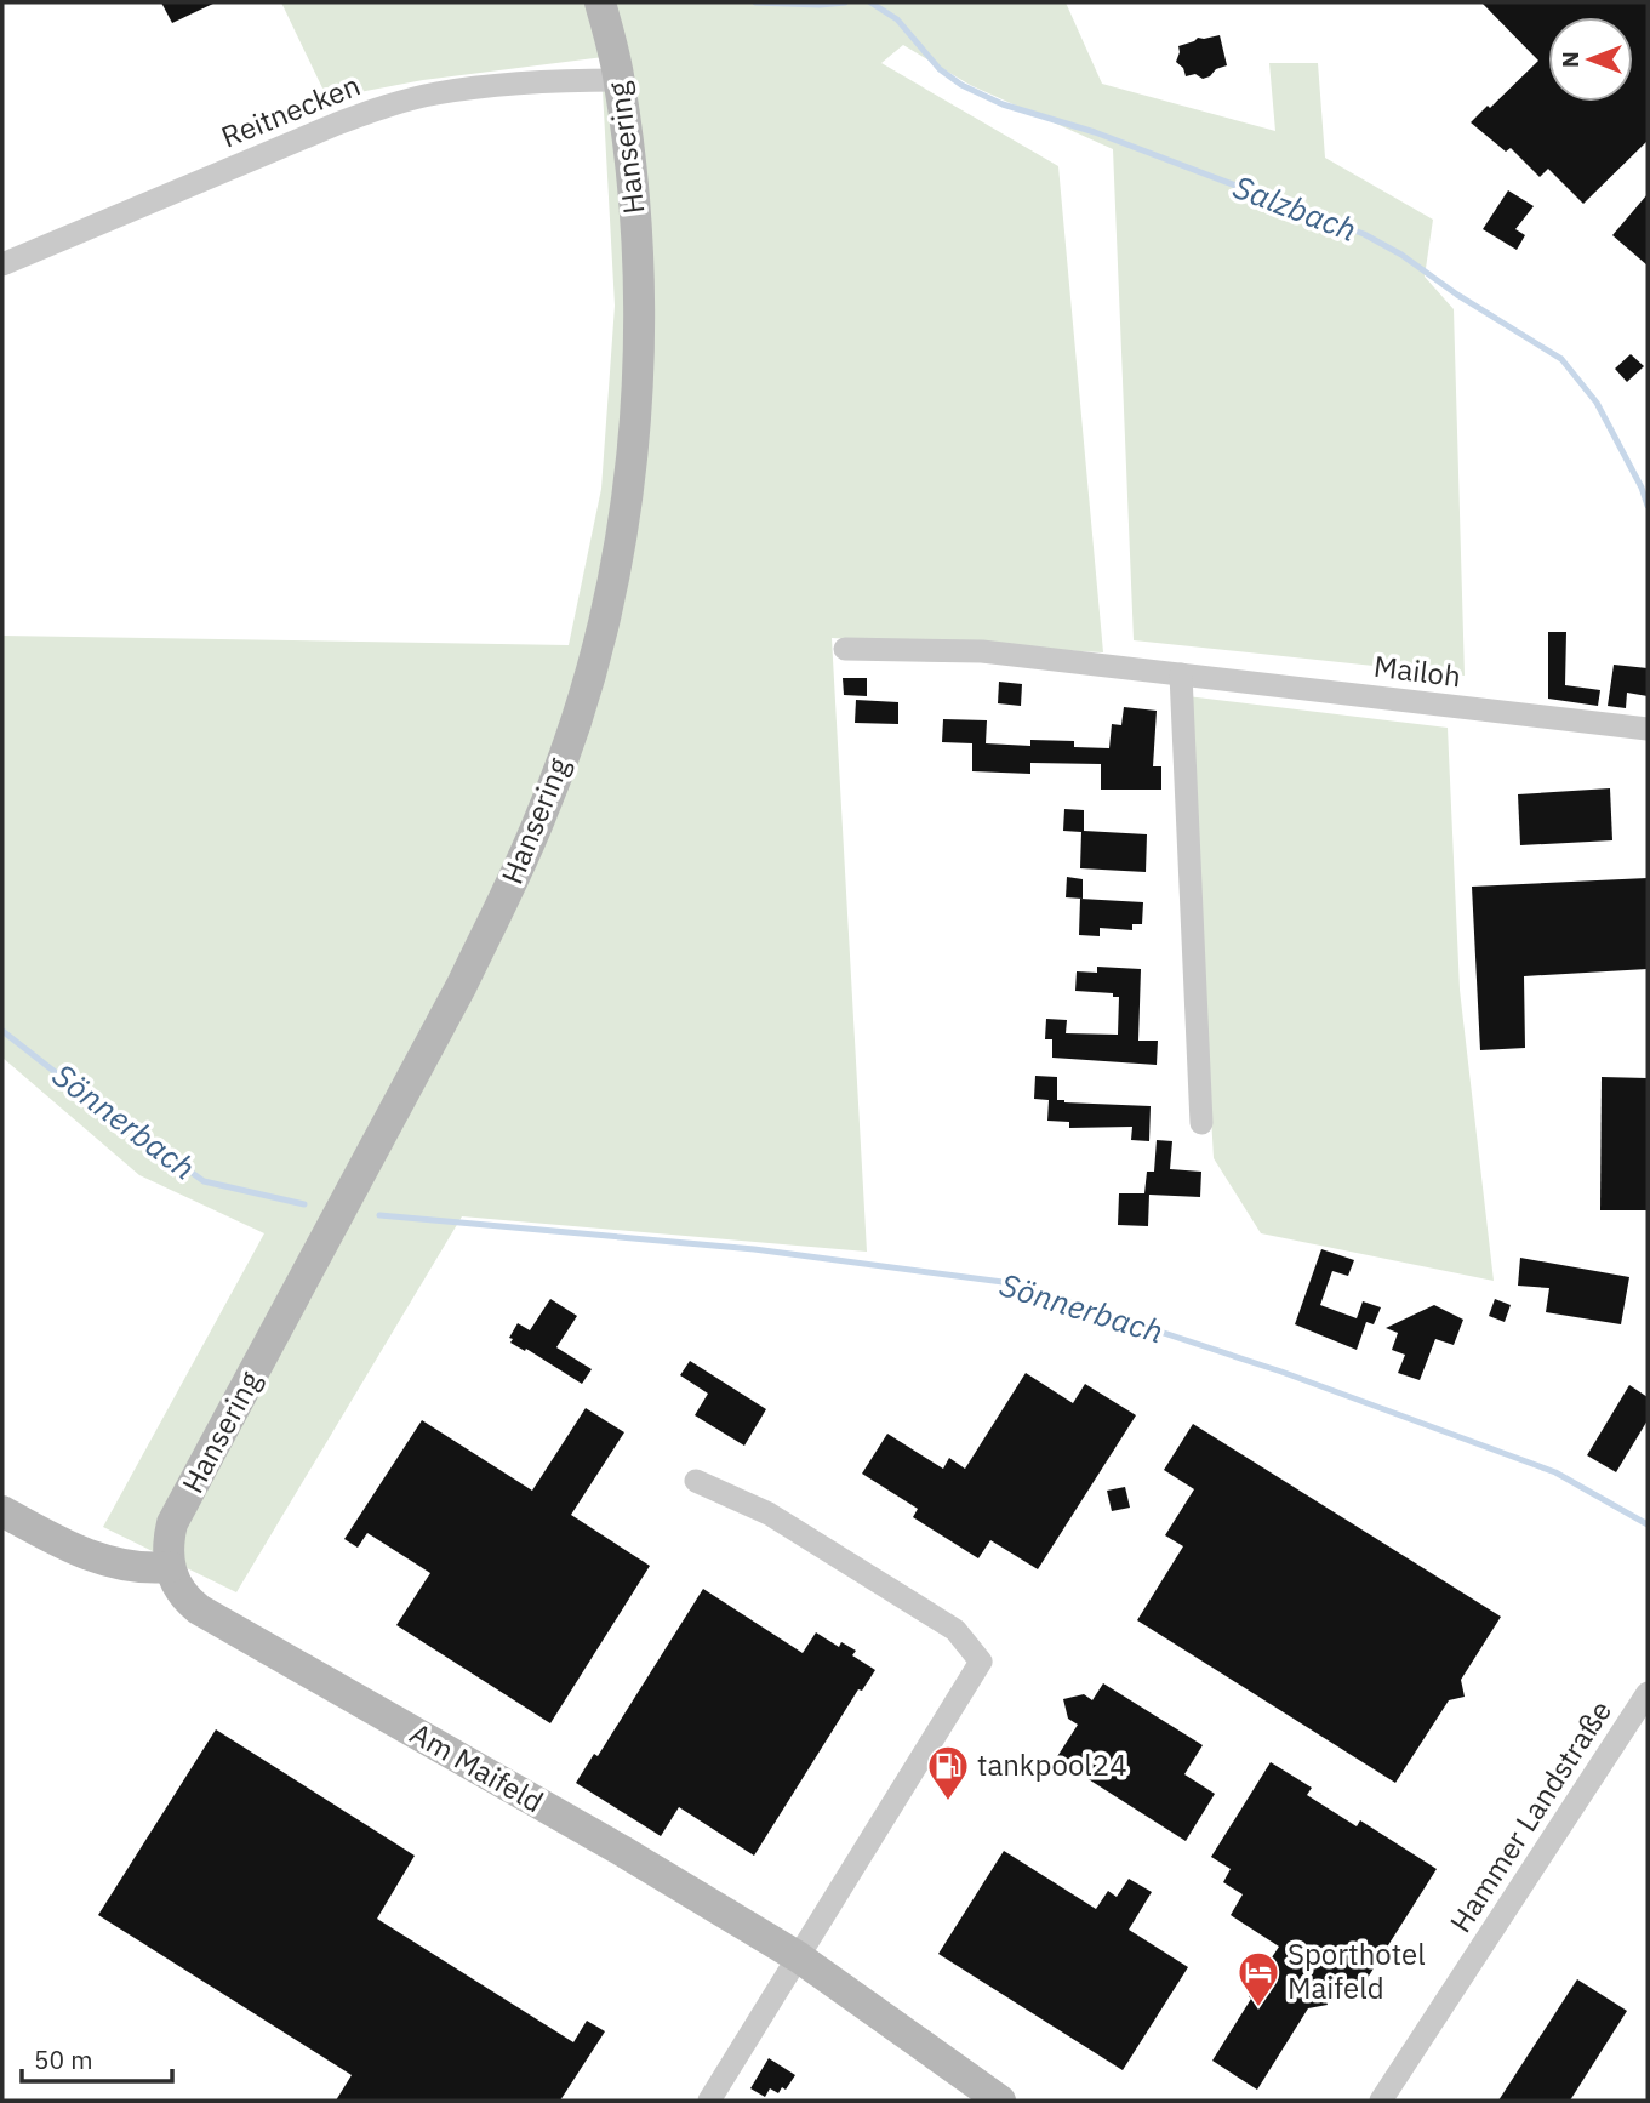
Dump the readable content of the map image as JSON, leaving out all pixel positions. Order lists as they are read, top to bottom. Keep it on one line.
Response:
{"streets":{"street":["Reitnecken","Hansering","Mailoh","Am Maifeld","Hammer Landstraße"]},"crossings":[["Reitnecken","Hansering"],["Hansering","Am Maifeld"]],"water":["Salzbach","Sönnerbach"],"places":{"fuel station":["tankpool24"],"hotel":["Sporthotel Maifeld"]},"scale_bar":"50 m","north":"left"}
